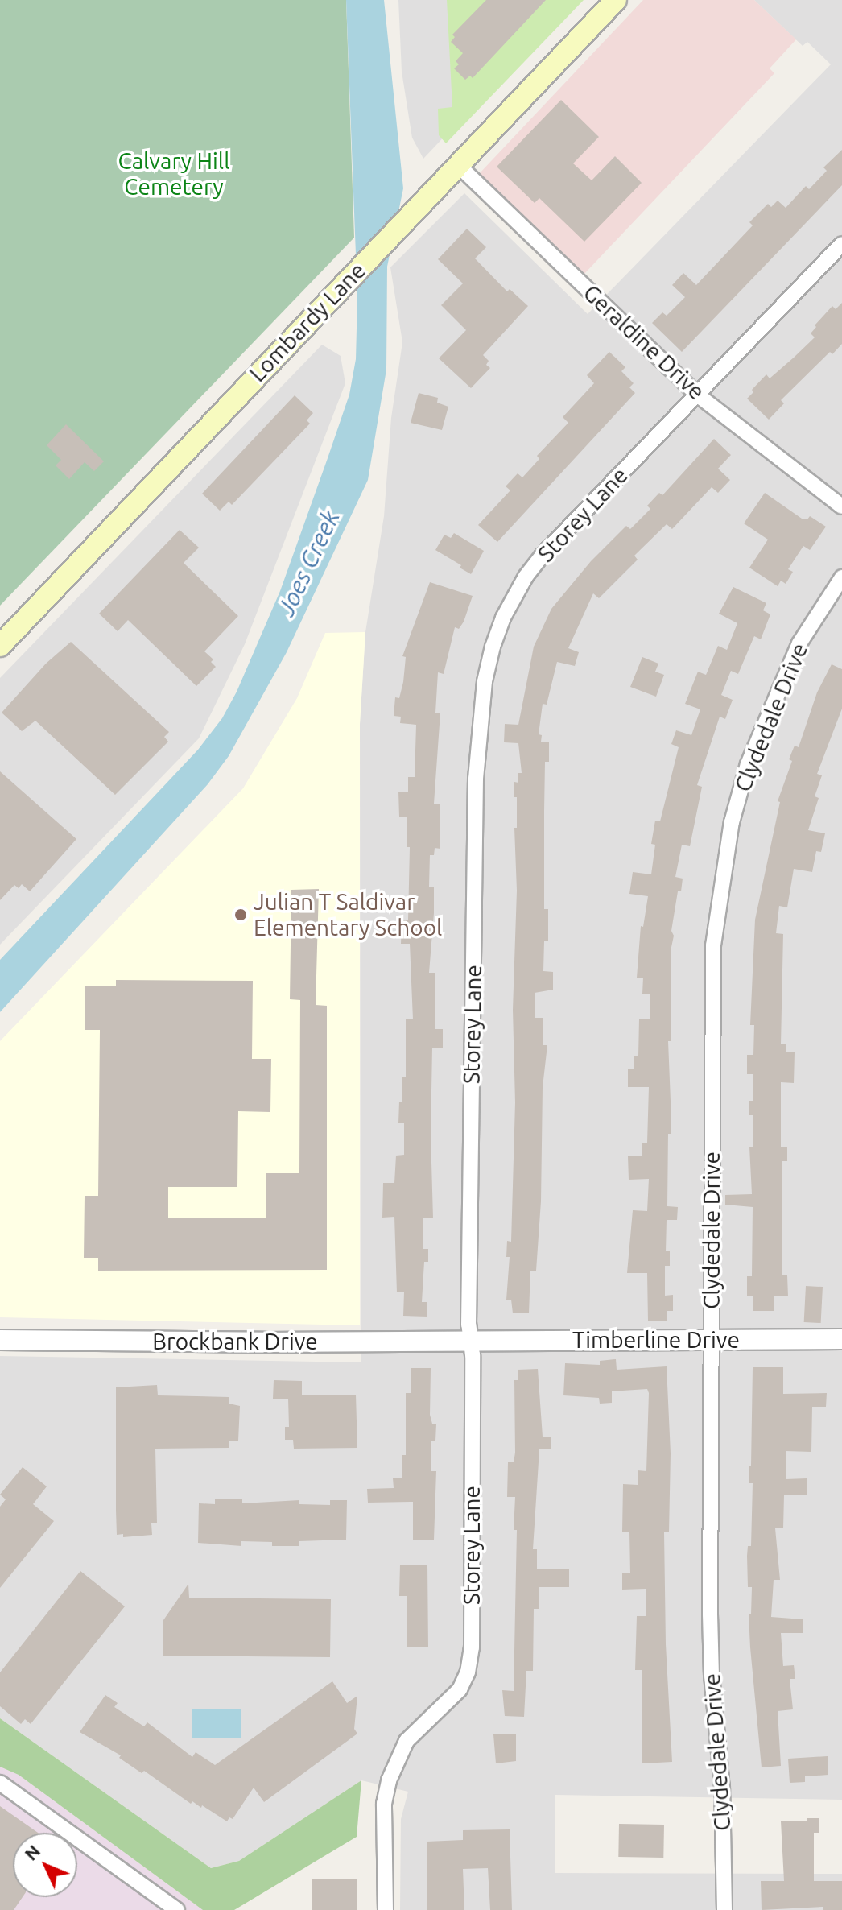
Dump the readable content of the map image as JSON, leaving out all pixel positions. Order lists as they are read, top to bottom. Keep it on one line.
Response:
{"streets":{"main road":["Lombardy Lane"],"street":["Geraldine Drive","Storey Lane","Clydedale Drive","Timberline Drive","Brockbank Drive"]},"crossings":[["Lombardy Lane","Geraldine Drive"],["Geraldine Drive","Storey Lane"],["Storey Lane","Timberline Drive"],["Storey Lane","Brockbank Drive"],["Clydedale Drive","Timberline Drive"],["Timberline Drive","Brockbank Drive"]],"water":["Joes Creek"],"parks":["Calvary Hill Cemetery"],"places":["Julian T Saldivar Elementary School"],"north":"top left"}
